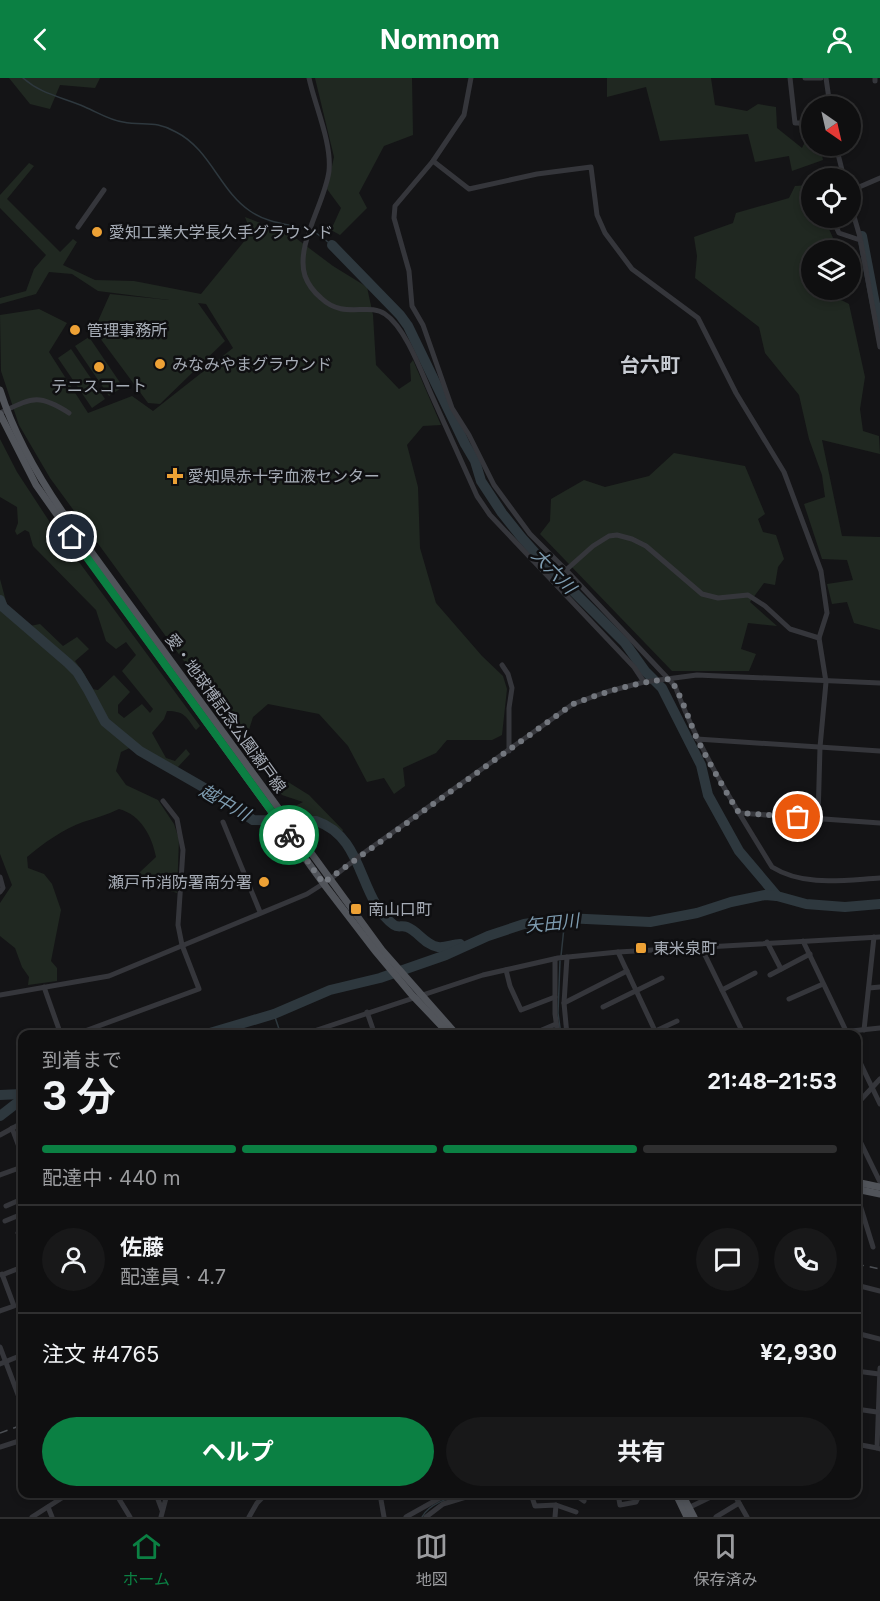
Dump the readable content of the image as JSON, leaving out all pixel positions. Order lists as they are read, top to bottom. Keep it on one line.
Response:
{"streets":{"main road":["愛・地球博記念公園瀬戸線"]},"districts":["台六町"],"water":["大六川","越中川","矢田川"],"places":{"other":["愛知工業大学長久手グラウンド","管理事務所","みなみやまグラウンド","テニスコート","瀬戸市消防署南分署"],"health":["愛知県赤十字血液センター"],"transit":["南山口町","東米泉町"]},"north":"bottom right","page":{"header":"Nomnom","heading":["3 分","到着まで","21:48–21:53"],"panel":["佐藤","配達員 · 4.7","注文 #4765","¥2,930"],"bar":"配達中 · 440 m","buttons":["ヘルプ","共有"],"tabs":["ホーム","地図","保存済み"]}}
